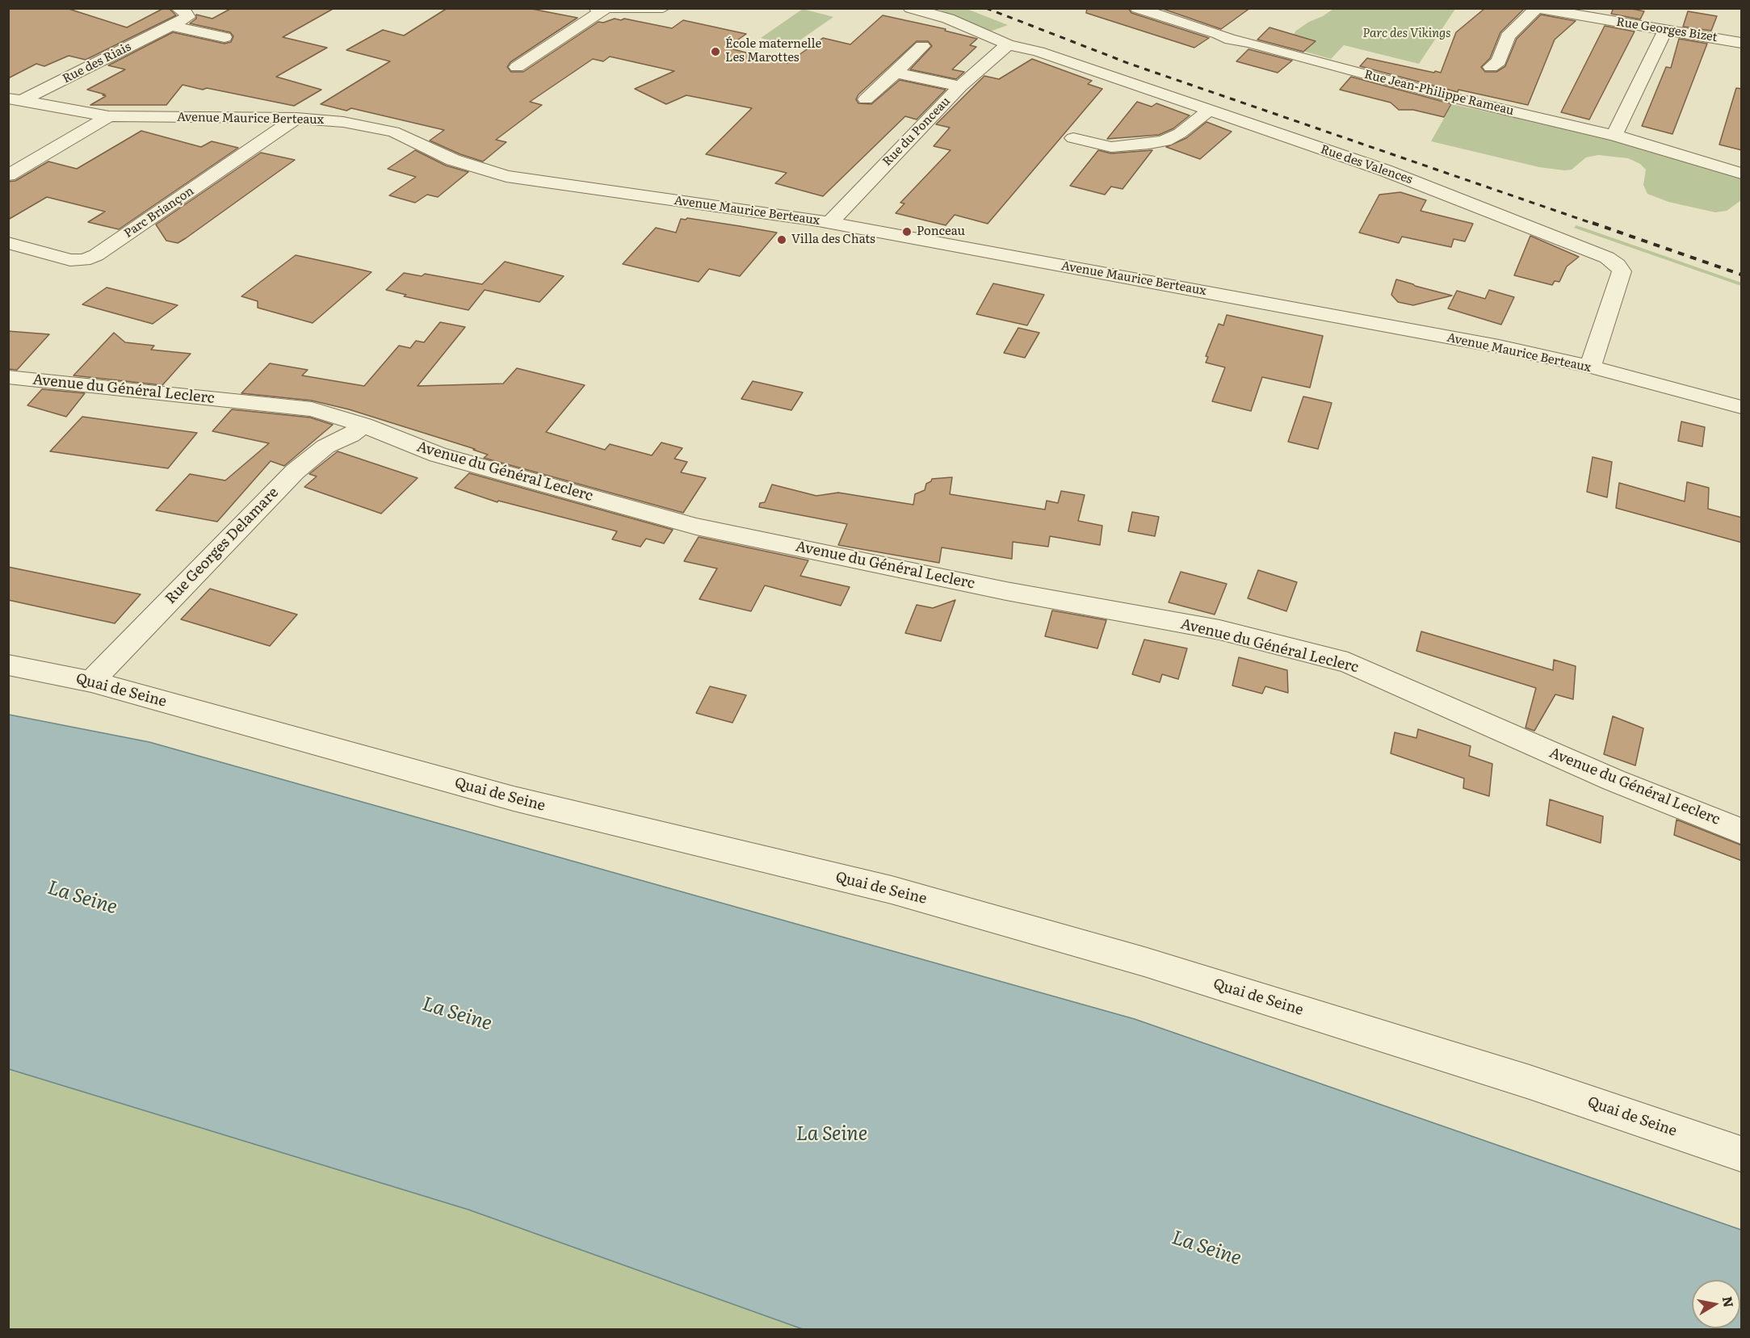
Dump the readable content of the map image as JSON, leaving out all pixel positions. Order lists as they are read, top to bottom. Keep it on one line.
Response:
{"streets":{"street":["Rue Georges Bizet","Rue des Riais","Rue Jean-Philippe Rameau","Avenue Maurice Berteaux","Rue du Ponceau","Rue des Valences","Parc Briançon","Avenue du Général Leclerc","Rue Georges Delamare","Quai de Seine"]},"crossings":[["Rue des Riais","Avenue Maurice Berteaux"],["Avenue Maurice Berteaux","Rue du Ponceau"],["Avenue Maurice Berteaux","Rue des Valences"],["Avenue Maurice Berteaux","Parc Briançon"],["Rue du Ponceau","Rue des Valences"],["Avenue du Général Leclerc","Rue Georges Delamare"],["Rue Georges Delamare","Quai de Seine"]],"water":["La Seine"],"parks":["Parc des Vikings"],"places":["École maternelle Les Marottes","Ponceau","Villa des Chats"],"north":"right"}
